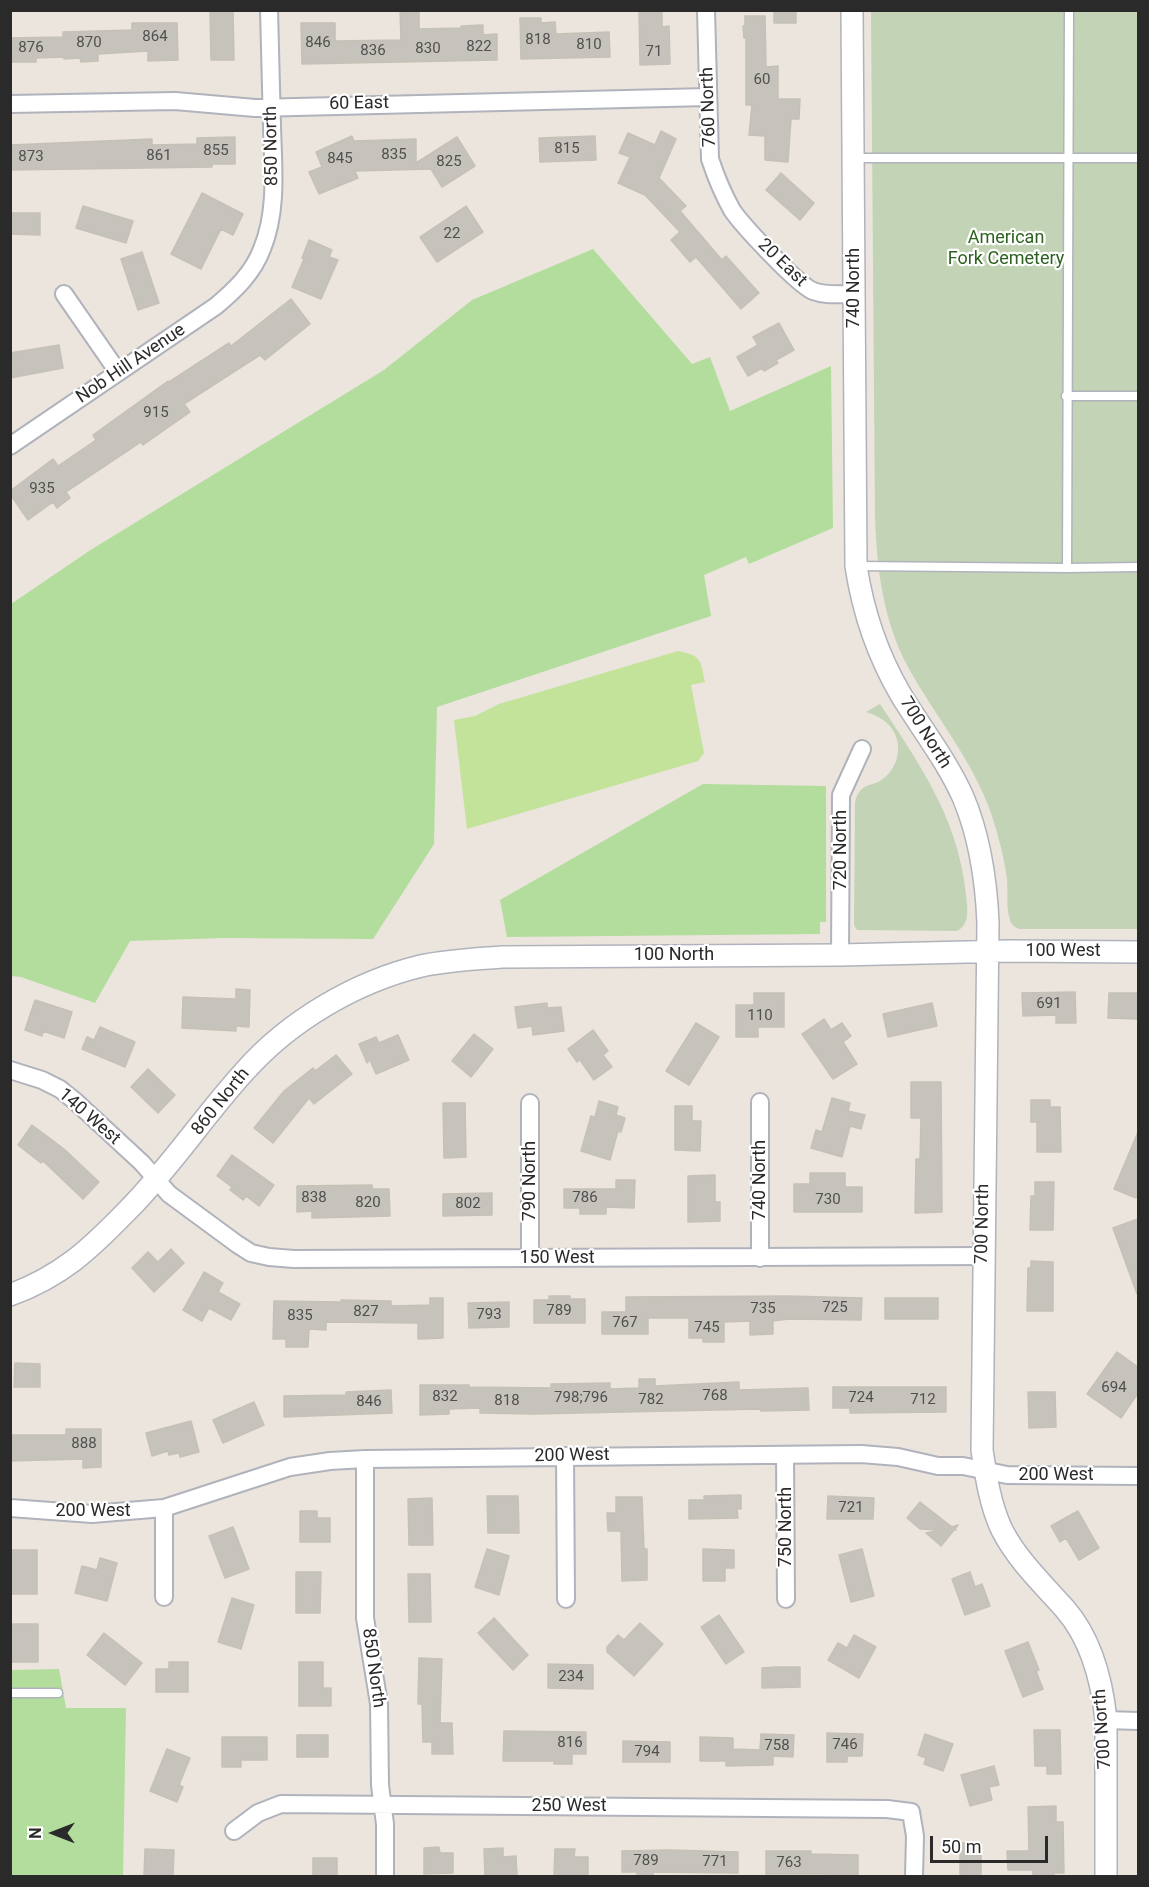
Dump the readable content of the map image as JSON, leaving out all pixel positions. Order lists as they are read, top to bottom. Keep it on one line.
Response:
{"streets":{"street":["60 East","760 North","850 North","20 East","740 North","Nob Hill Avenue","700 North","720 North","100 West","100 North","860 North","140 West","790 North","150 West","200 West","750 North","250 West"]},"crossings":[["60 East","760 North"],["60 East","850 North"],["760 North","20 East"],["850 North","Nob Hill Avenue"],["850 North","200 West"],["850 North","250 West"],["20 East","740 North"],["740 North","700 North"],["740 North","150 West"],["700 North","100 West"],["700 North","100 North"],["700 North","150 West"],["700 North","200 West"],["720 North","100 North"],["100 West","100 North"],["100 North","860 North"],["860 North","140 West"],["860 North","150 West"],["140 West","150 West"],["790 North","150 West"],["200 West","750 North"]],"parks":["American Fork Cemetery"],"house_numbers":["864","818","870","846","810","822","876","830","836","71","60","815","855","835","861","873","845","825","22","915","935","691","110","838","786","730","820","802","725","735","789","827","793","835","767","745","694","768","832","798;796","724","782","712","818","846","888","721","234","816","746","758","794","789","771","763"],"scale_bar":"50 m","north":"left"}
